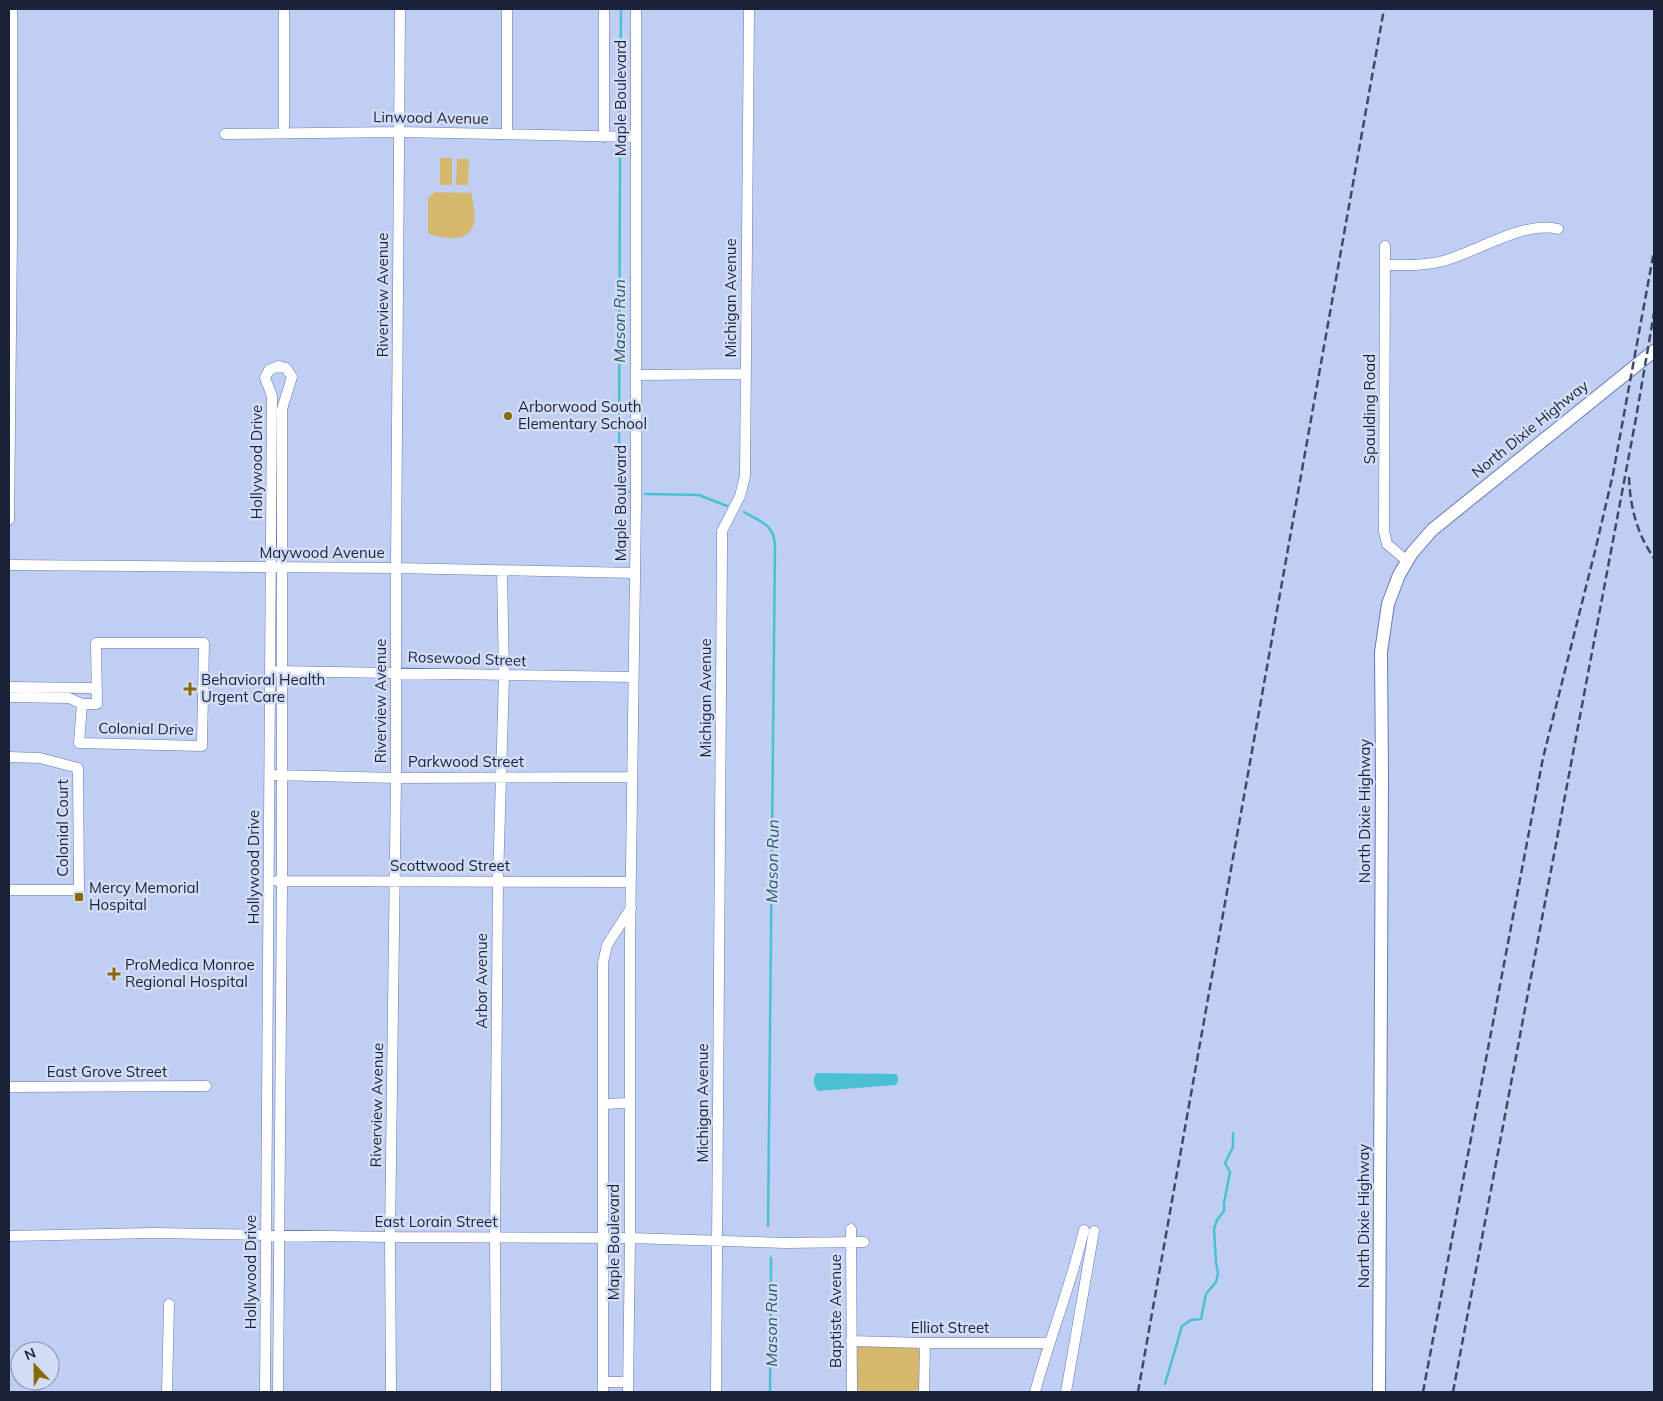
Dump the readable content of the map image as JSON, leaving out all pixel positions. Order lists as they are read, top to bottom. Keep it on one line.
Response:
{"streets":{"main road":["North Dixie Highway"],"street":["Maple Boulevard","Linwood Avenue","Riverview Avenue","Michigan Avenue","Spaulding Road","Hollywood Drive","Maywood Avenue","Rosewood Street","Colonial Drive","Parkwood Street","Colonial Court","Scottwood Street","Arbor Avenue","East Grove Street","East Lorain Street","Baptiste Avenue","Elliot Street"]},"crossings":[["Maple Boulevard","Linwood Avenue"],["Maple Boulevard","Maywood Avenue"],["Maple Boulevard","Rosewood Street"],["Maple Boulevard","Parkwood Street"],["Maple Boulevard","Scottwood Street"],["Maple Boulevard","East Lorain Street"],["Linwood Avenue","Riverview Avenue"],["Riverview Avenue","Maywood Avenue"],["Riverview Avenue","Rosewood Street"],["Riverview Avenue","Parkwood Street"],["Riverview Avenue","Scottwood Street"],["Riverview Avenue","East Lorain Street"],["Michigan Avenue","East Lorain Street"],["Spaulding Road","North Dixie Highway"],["Hollywood Drive","Maywood Avenue"],["Hollywood Drive","Rosewood Street"],["Hollywood Drive","Parkwood Street"],["Hollywood Drive","Scottwood Street"],["Hollywood Drive","East Lorain Street"],["Maywood Avenue","Arbor Avenue"],["Rosewood Street","Arbor Avenue"],["Parkwood Street","Arbor Avenue"],["Scottwood Street","Arbor Avenue"],["Arbor Avenue","East Lorain Street"],["East Lorain Street","Baptiste Avenue"],["Baptiste Avenue","Elliot Street"]],"water":["Mason Run"],"places":{"other":["Arborwood South Elementary School"],"health":["Behavioral Health Urgent Care","ProMedica Monroe Regional Hospital"],"transit":["Mercy Memorial Hospital"]},"north":"top"}
